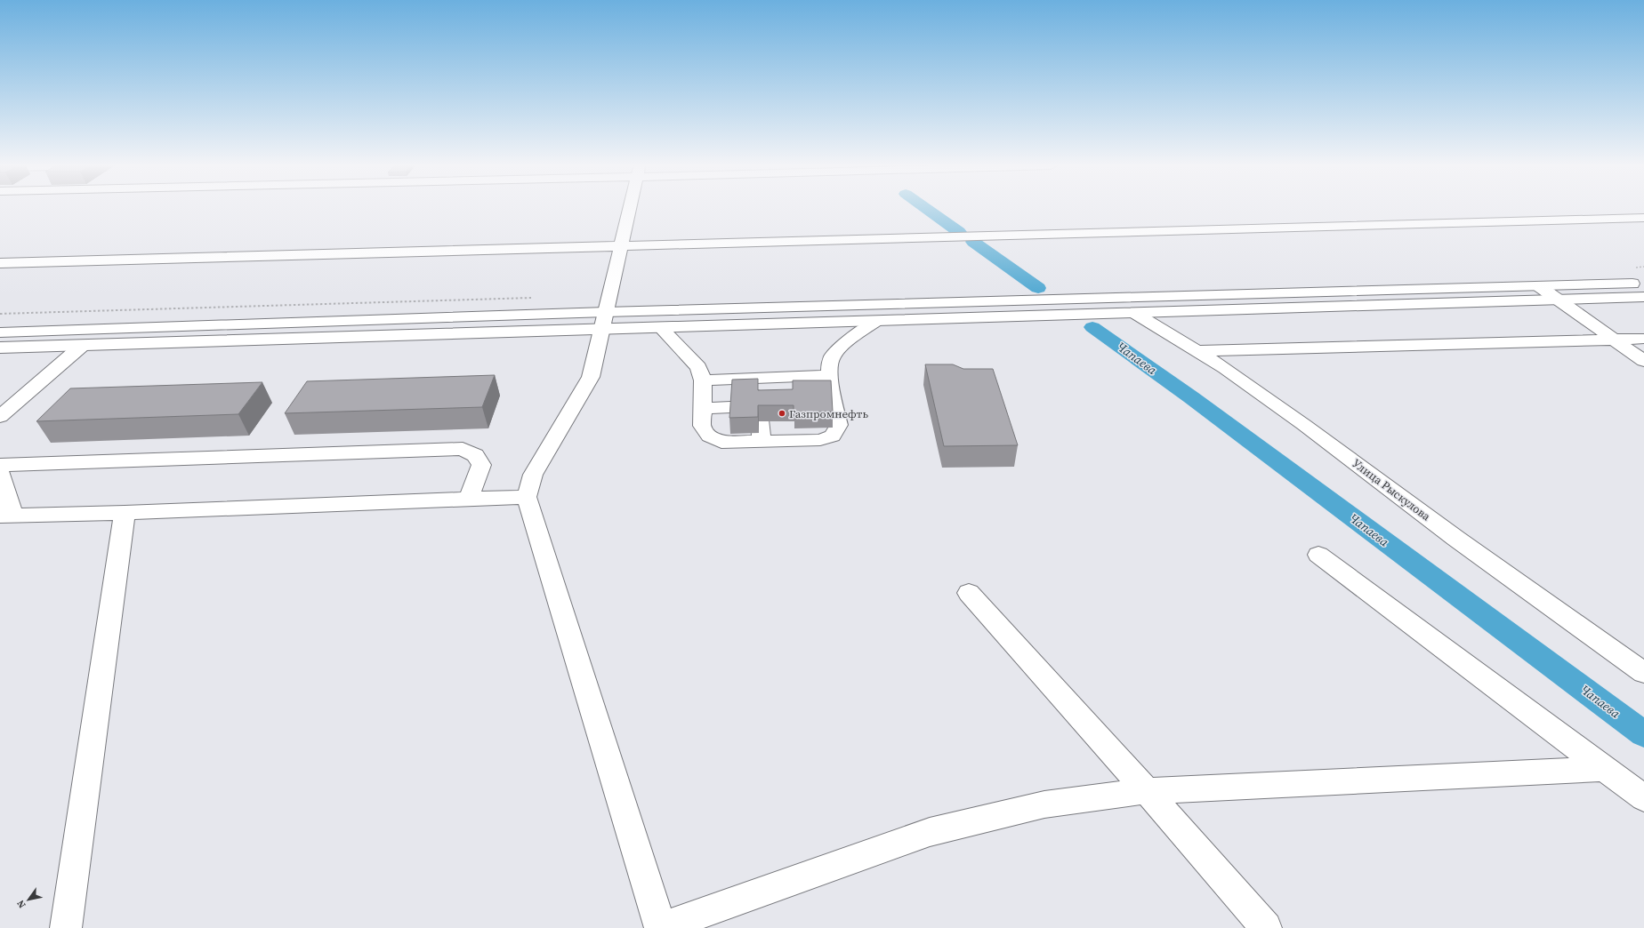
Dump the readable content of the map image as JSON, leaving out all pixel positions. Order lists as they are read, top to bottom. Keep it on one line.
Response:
{"streets":{"street":["Улица Рыскулова"]},"water":["Чапаева"],"places":["Газпромнефть"],"north":"bottom left"}
